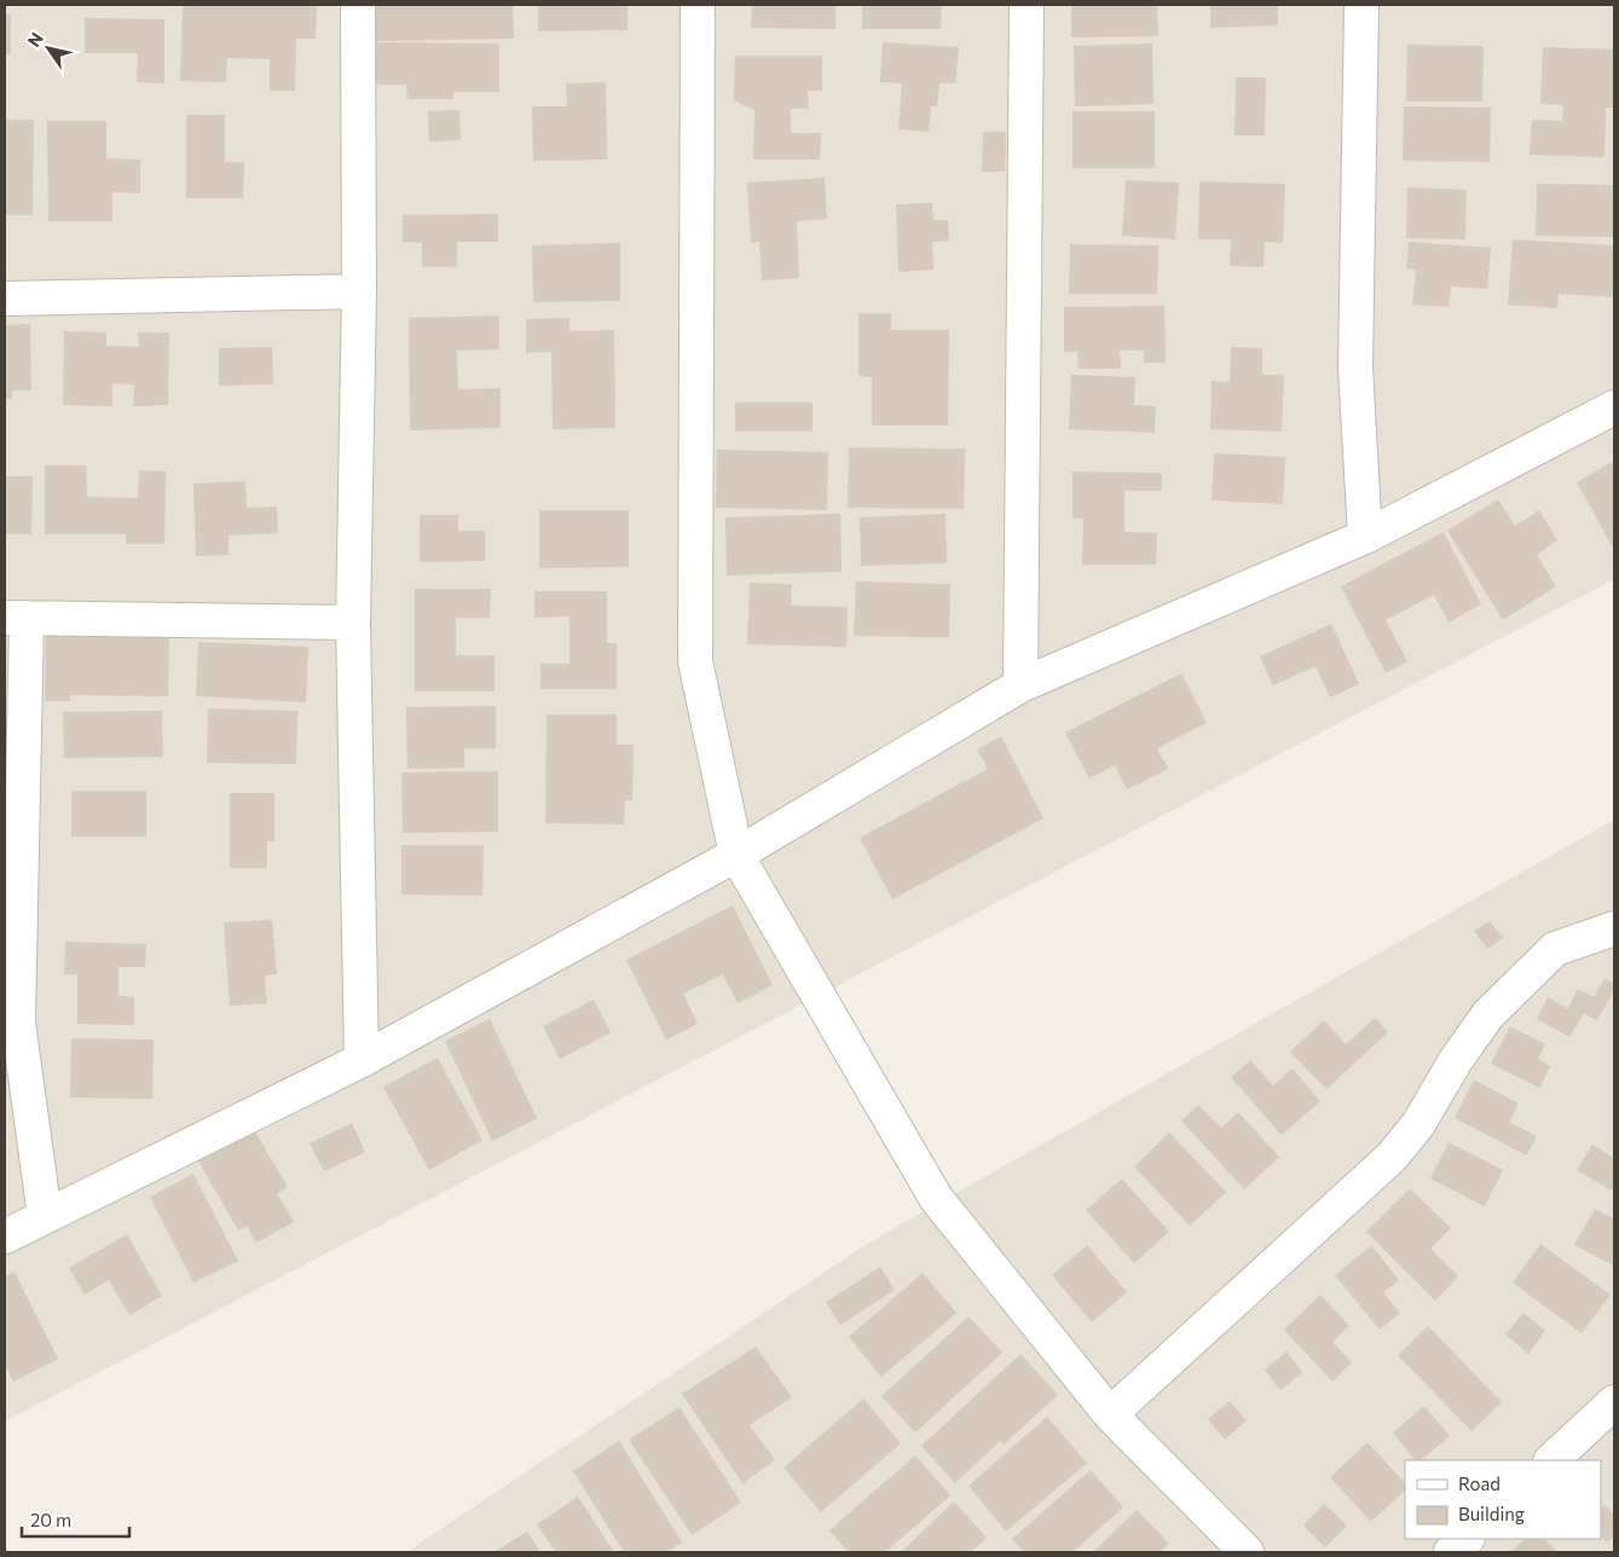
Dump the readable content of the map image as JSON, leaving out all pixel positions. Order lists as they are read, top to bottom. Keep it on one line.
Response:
{"legend":["Road","Building"],"scale_bar":"20 m","north":"top left"}
